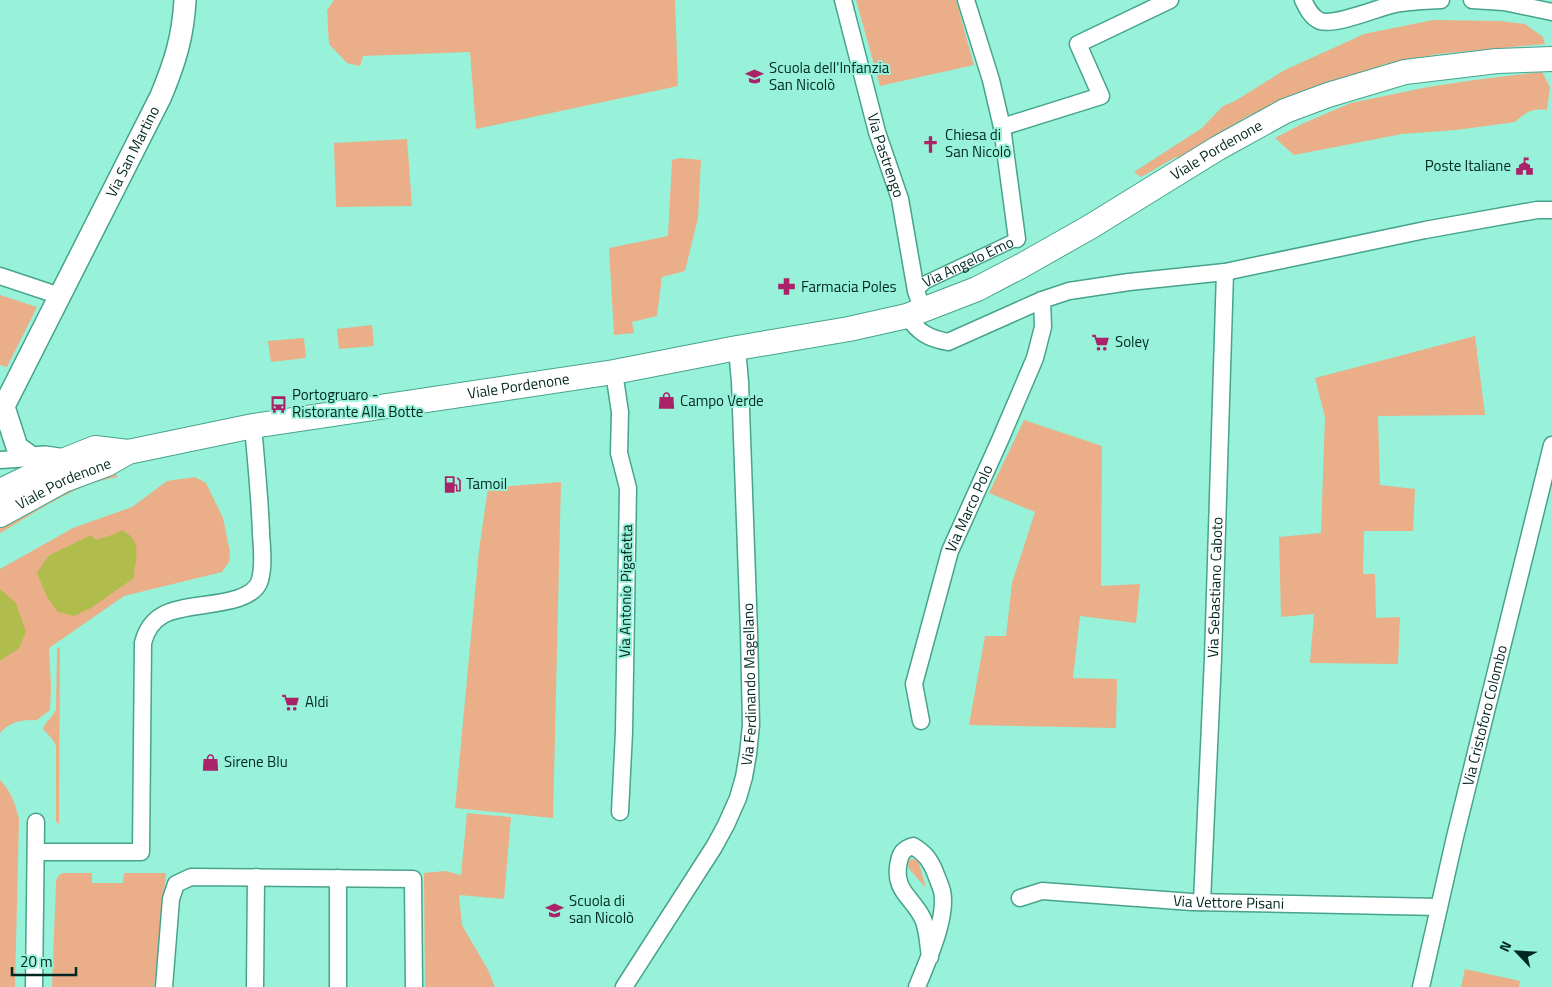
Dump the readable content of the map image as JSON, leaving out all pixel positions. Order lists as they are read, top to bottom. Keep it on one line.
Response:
{"streets":{"main road":["Viale Pordenone"],"street":["Via San Martino","Via Pastrengo","Via Angelo Emo","Via Marco Polo","Via Sebastiano Caboto","Via Antonio Pigafetta","Via Ferdinando Magellano","Via Cristoforo Colombo","Via Vettore Pisani"]},"crossings":[["Viale Pordenone","Via Pastrengo"],["Viale Pordenone","Via Angelo Emo"],["Viale Pordenone","Via Antonio Pigafetta"],["Viale Pordenone","Via Ferdinando Magellano"],["Via Pastrengo","Via Angelo Emo"],["Via Sebastiano Caboto","Via Vettore Pisani"],["Via Cristoforo Colombo","Via Vettore Pisani"]],"places":{"school or university":["Scuola dell'Infanzia San Nicolò","Scuola di san Nicolò"],"church":["Chiesa di San Nicolò"],"public building":["Poste Italiane"],"pharmacy":["Farmacia Poles"],"supermarket":["Soley","Aldi"],"shop":["Campo Verde","Sirene Blu"],"bus stop":["Portogruaro - Ristorante Alla Botte"],"fuel station":["Tamoil"]},"scale_bar":"20 m","north":"top left"}
